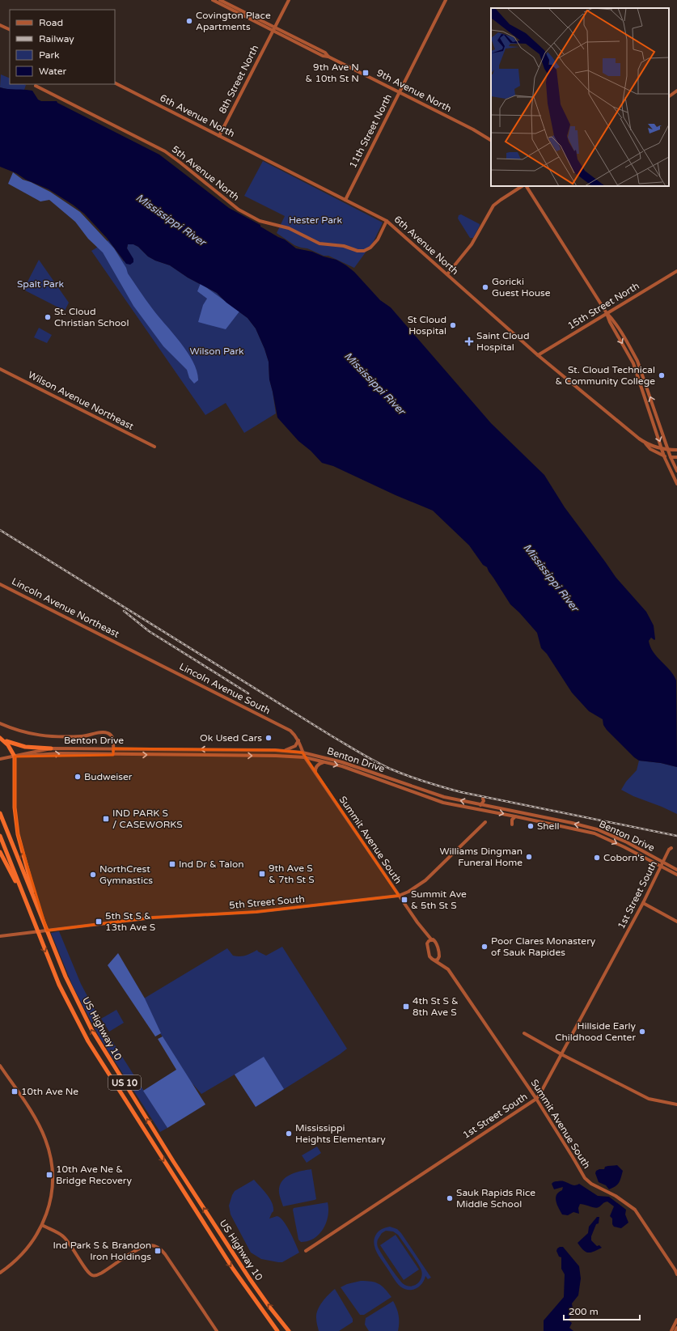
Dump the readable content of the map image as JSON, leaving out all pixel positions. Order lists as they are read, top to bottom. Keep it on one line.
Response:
{"streets":{"highway":["US Highway 10","US 10"],"street":["8th Street North","9th Avenue North","6th Avenue North","11th Street North","5th Avenue North","15th Street North","Wilson Avenue Northeast","Lincoln Avenue Northeast","Lincoln Avenue South","Benton Drive","Summit Avenue South","1st Street South","5th Street South"]},"crossings":[["8th Street North","9th Avenue North"],["8th Street North","6th Avenue North"],["9th Avenue North","11th Street North"],["6th Avenue North","11th Street North"],["6th Avenue North","5th Avenue North"],["6th Avenue North","15th Street North"],["Lincoln Avenue Northeast","Lincoln Avenue South"],["Lincoln Avenue South","Benton Drive"],["Lincoln Avenue South","Summit Avenue South"],["Benton Drive","Summit Avenue South"],["Benton Drive","1st Street South"],["Summit Avenue South","1st Street South"],["Summit Avenue South","5th Street South"],["US Highway 10","US 10"]],"water":["Mississippi River"],"parks":["Hester Park","Spalt Park","Wilson Park"],"places":{"other":["Covington Place Apartments","Goricki Guest House","St. Cloud Christian School","St Cloud Hospital","St. Cloud Technical & Community College","Ok Used Cars","Budweiser","Shell","Williams Dingman Funeral Home","Coborn's","NorthCrest Gymnastics","Poor Clares Monastery of Sauk Rapides","Hillside Early Childhood Center","Mississippi Heights Elementary","Sauk Rapids Rice Middle School"],"transit":["9th Ave N & 10th St N","IND PARK S / CASEWORKS","Ind Dr & Talon","9th Ave S & 7th St S","Summit Ave & 5th St S","5th St S & 13th Ave S","4th St S & 8th Ave S","10th Ave Ne","10th Ave Ne & Bridge Recovery","Ind Park S & Brandon Iron Holdings"],"health":["Saint Cloud Hospital"]},"legend":["Road","Railway","Park","Water"],"scale_bar":"200 m"}
